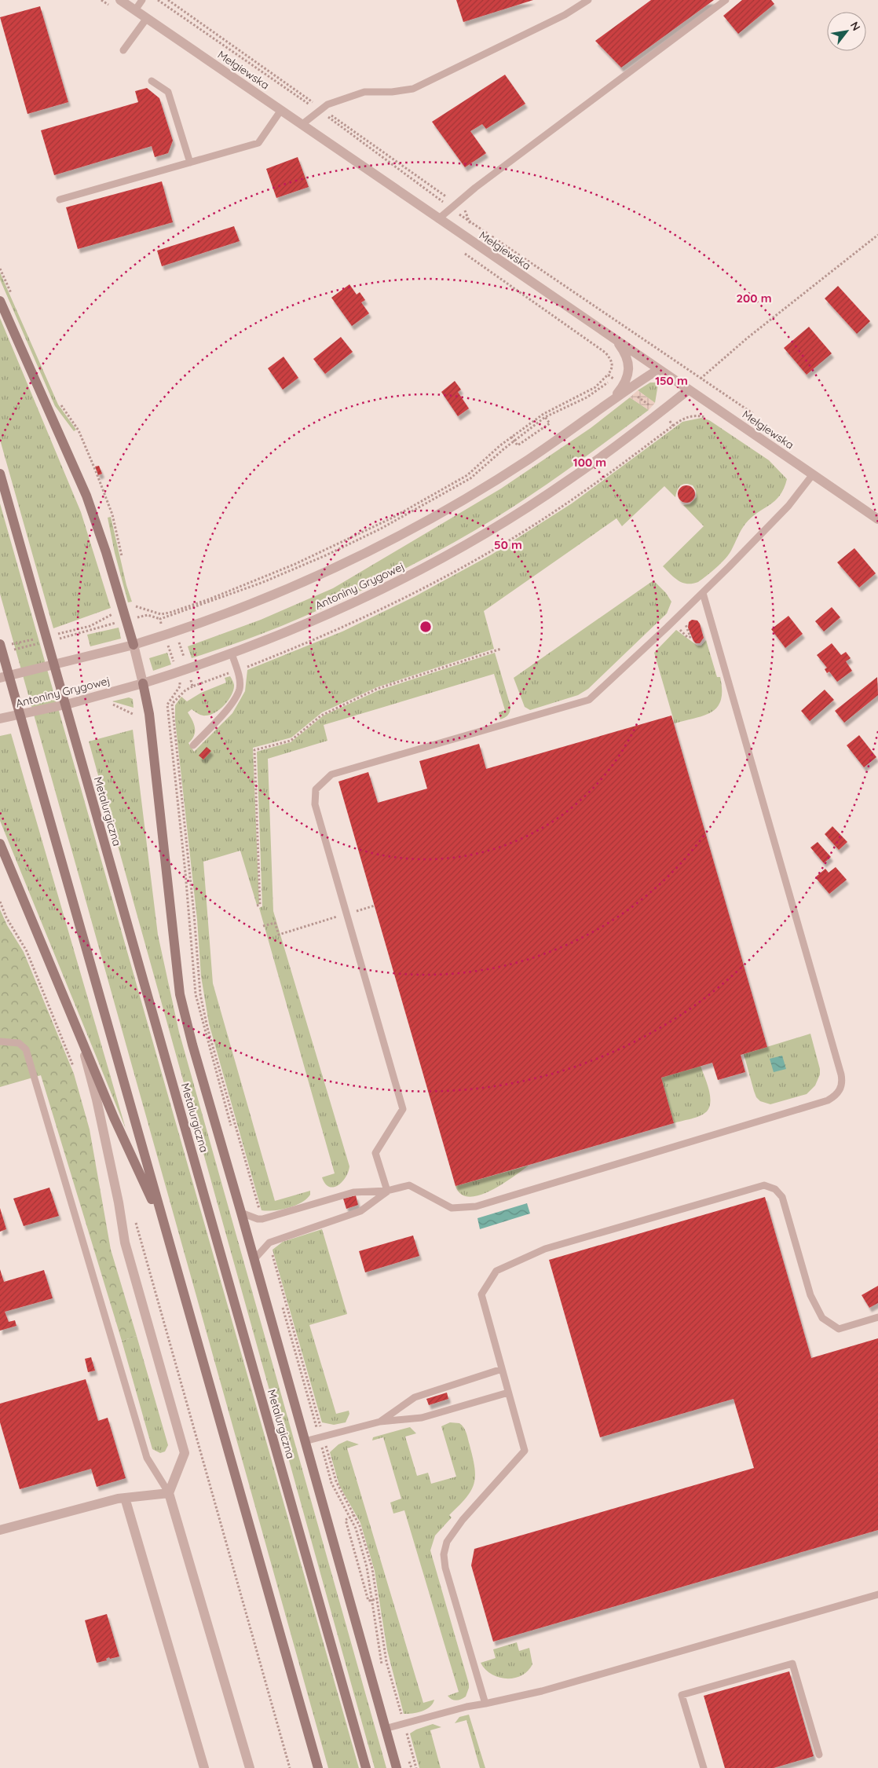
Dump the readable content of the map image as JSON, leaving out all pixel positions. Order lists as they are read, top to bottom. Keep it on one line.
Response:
{"streets":{"main road":["Metalurgiczna"],"street":["Mełgiewska","Antoniny Grygowej"]},"crossings":[["Mełgiewska","Antoniny Grygowej"]],"north":"top right","rings":["200 m","150 m","100 m","50 m"]}
